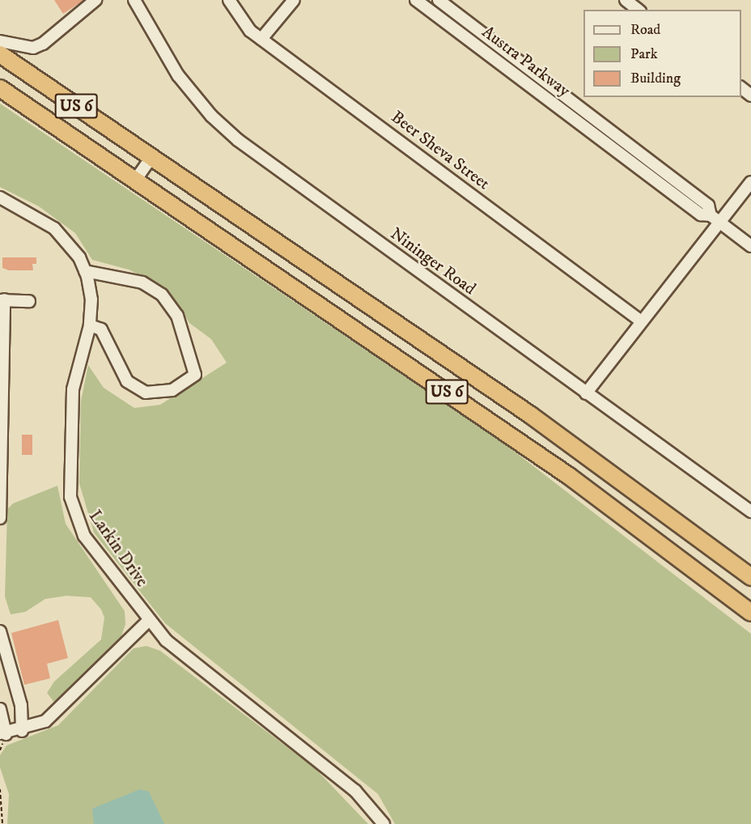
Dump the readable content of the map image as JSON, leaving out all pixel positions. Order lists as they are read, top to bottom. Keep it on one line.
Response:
{"streets":{"highway":["US 6"],"street":["Austra Parkway","Beer Sheva Street","Nininger Road","Larkin Drive"]},"legend":["Road","Park","Building"]}
